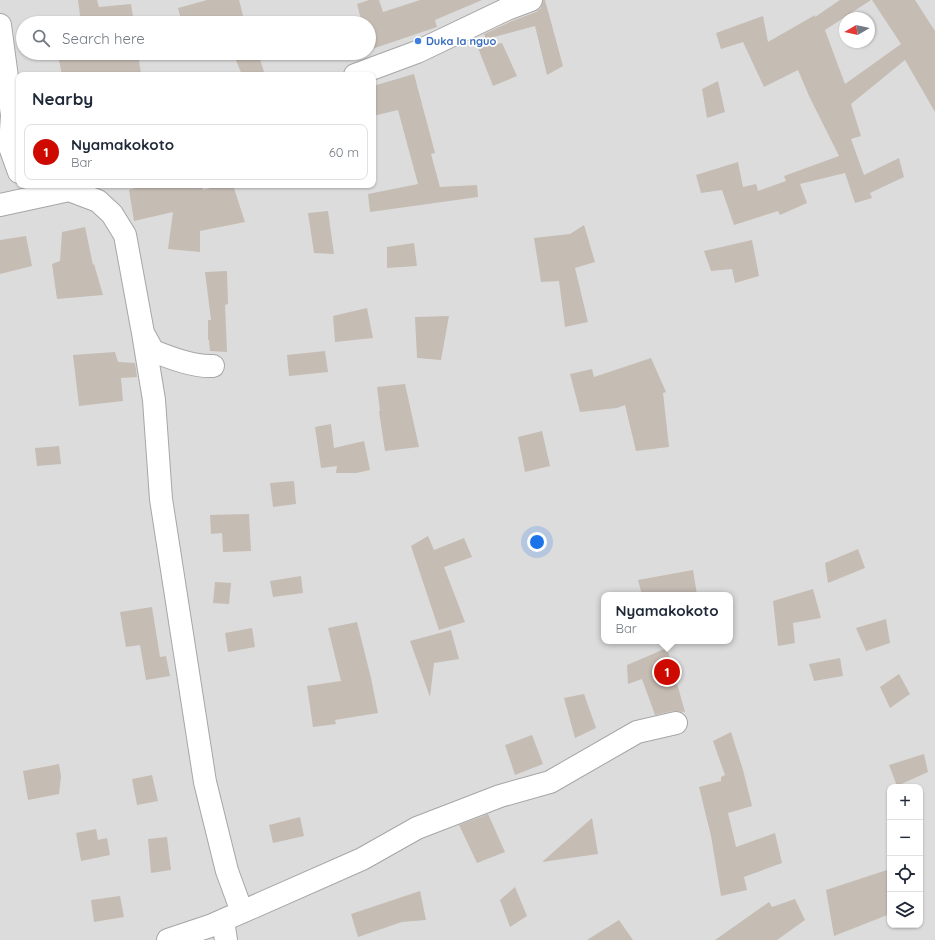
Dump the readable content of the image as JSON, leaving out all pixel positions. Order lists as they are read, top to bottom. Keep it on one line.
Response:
{"places":["Duka la nguo"],"north":"left","page":{"search":"Search here","heading":"Nearby","list":[{"mark":"1","name":"Nyamakokoto","note":"Bar","value":"60 m"}],"popup":["Nyamakokoto","Bar"],"pins":"1","map_buttons":["+","−"]}}
